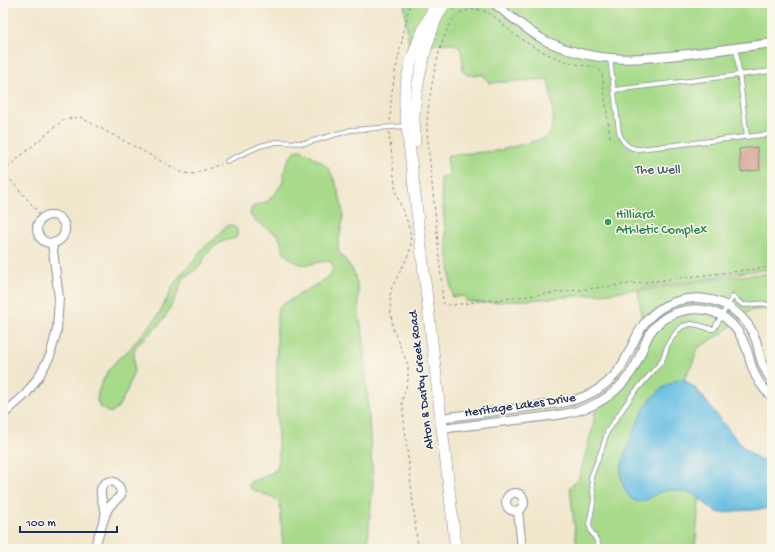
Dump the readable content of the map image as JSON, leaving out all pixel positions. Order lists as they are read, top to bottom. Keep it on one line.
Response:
{"streets":{"main road":["Alton & Darby Creek Road"],"street":["Heritage Lakes Drive"]},"crossings":[["Alton & Darby Creek Road","Heritage Lakes Drive"]],"parks":["The Well"],"places":["Hilliard Athletic Complex"],"scale_bar":"100 m"}
